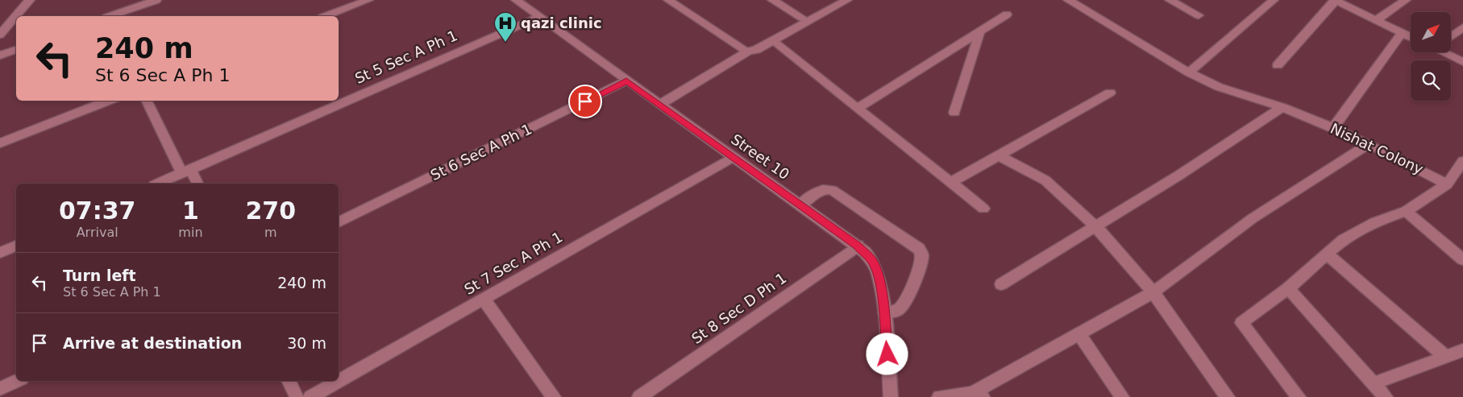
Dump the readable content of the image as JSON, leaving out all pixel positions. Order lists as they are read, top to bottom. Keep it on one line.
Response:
{"streets":{"street":["St 5 Sec A Ph 1","Nishat Colony","St 6 Sec A Ph 1","Street 10","St 7 Sec A Ph 1","St 8 Sec D Ph 1"]},"crossings":[["St 5 Sec A Ph 1","Street 10"],["St 6 Sec A Ph 1","Street 10"],["Street 10","St 7 Sec A Ph 1"],["Street 10","St 8 Sec D Ph 1"]],"places":{"hospital":["qazi clinic"]},"north":"top right","page":{"turn":["240 m","St 6 Sec A Ph 1"],"eta":["07:37","Arrival","1","min","270","m"],"list":[{"name":"Turn left","note":"St 6 Sec A Ph 1","value":"240 m"},{"name":"Arrive at destination","value":"30 m"}]}}
